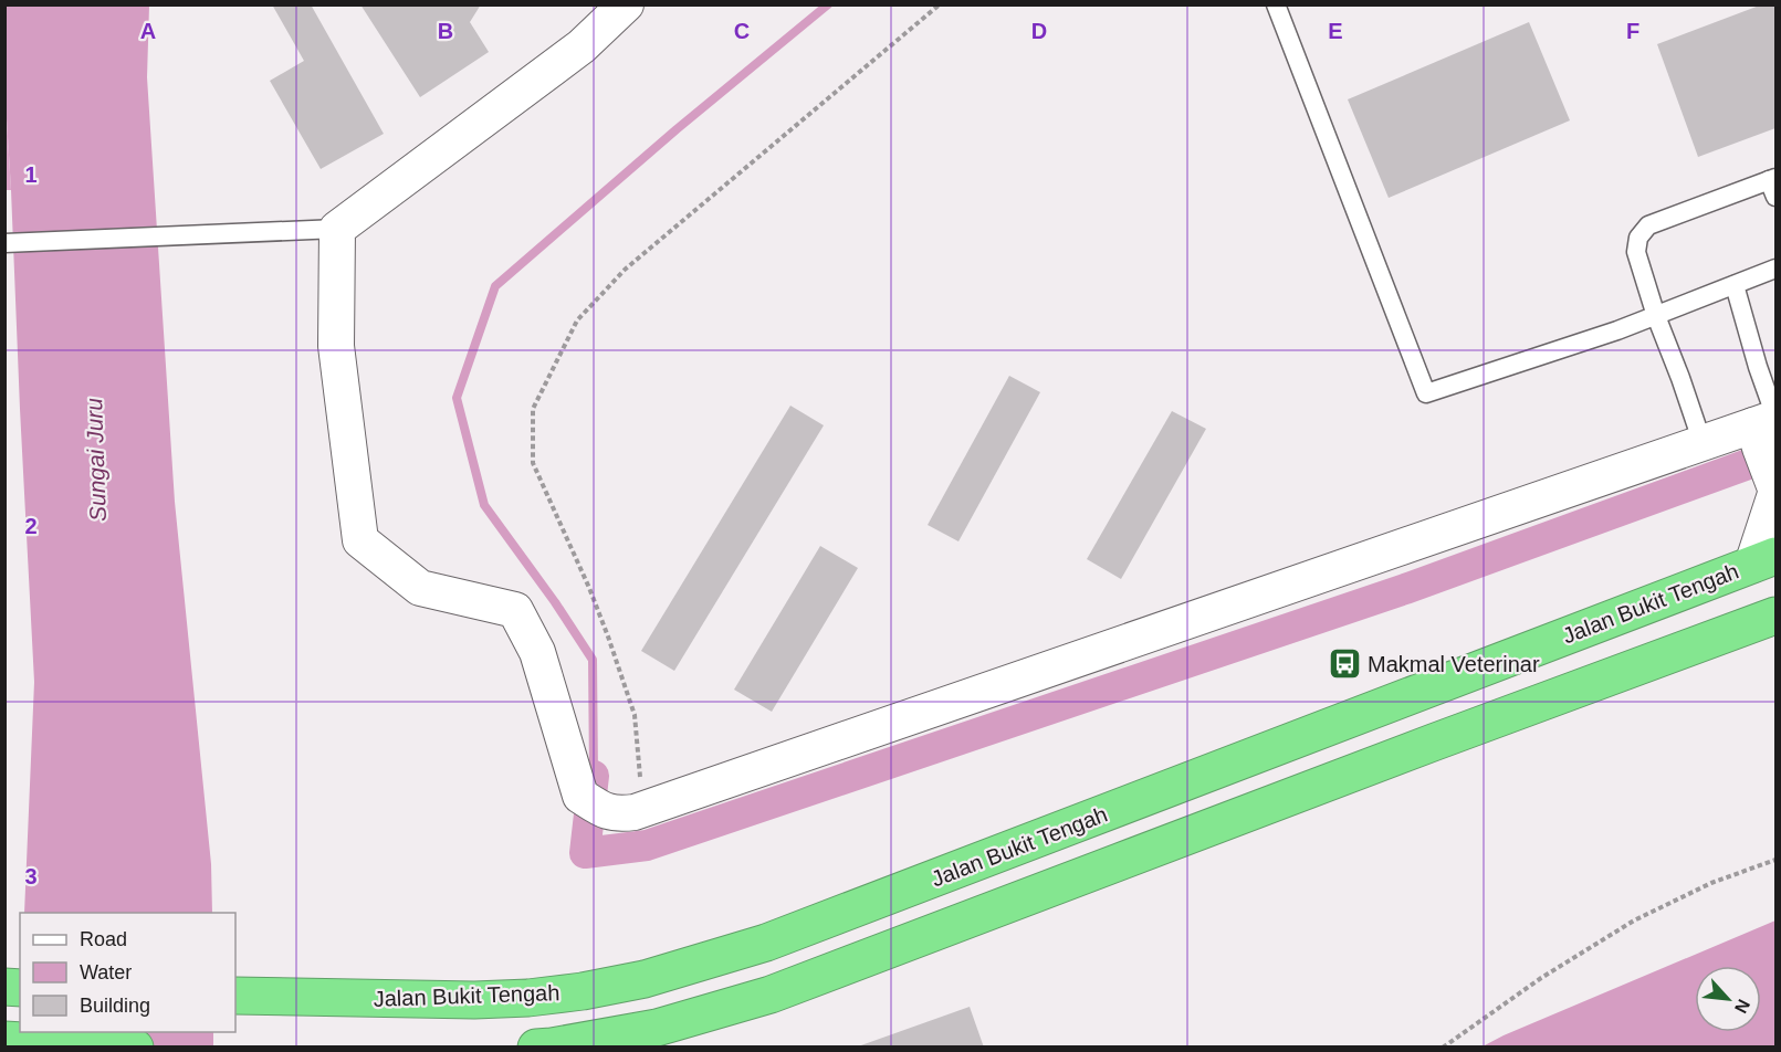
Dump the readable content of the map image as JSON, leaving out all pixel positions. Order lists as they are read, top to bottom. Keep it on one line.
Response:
{"streets":{"highway":["Jalan Bukit Tengah"]},"water":["Sungai Juru"],"places":{"bus stop":["Makmal Veterinar"]},"legend":["Road","Water","Building"],"north":"bottom right","grid":{"columns":["A","B","C","D","E","F"],"rows":["1","2","3"]}}
